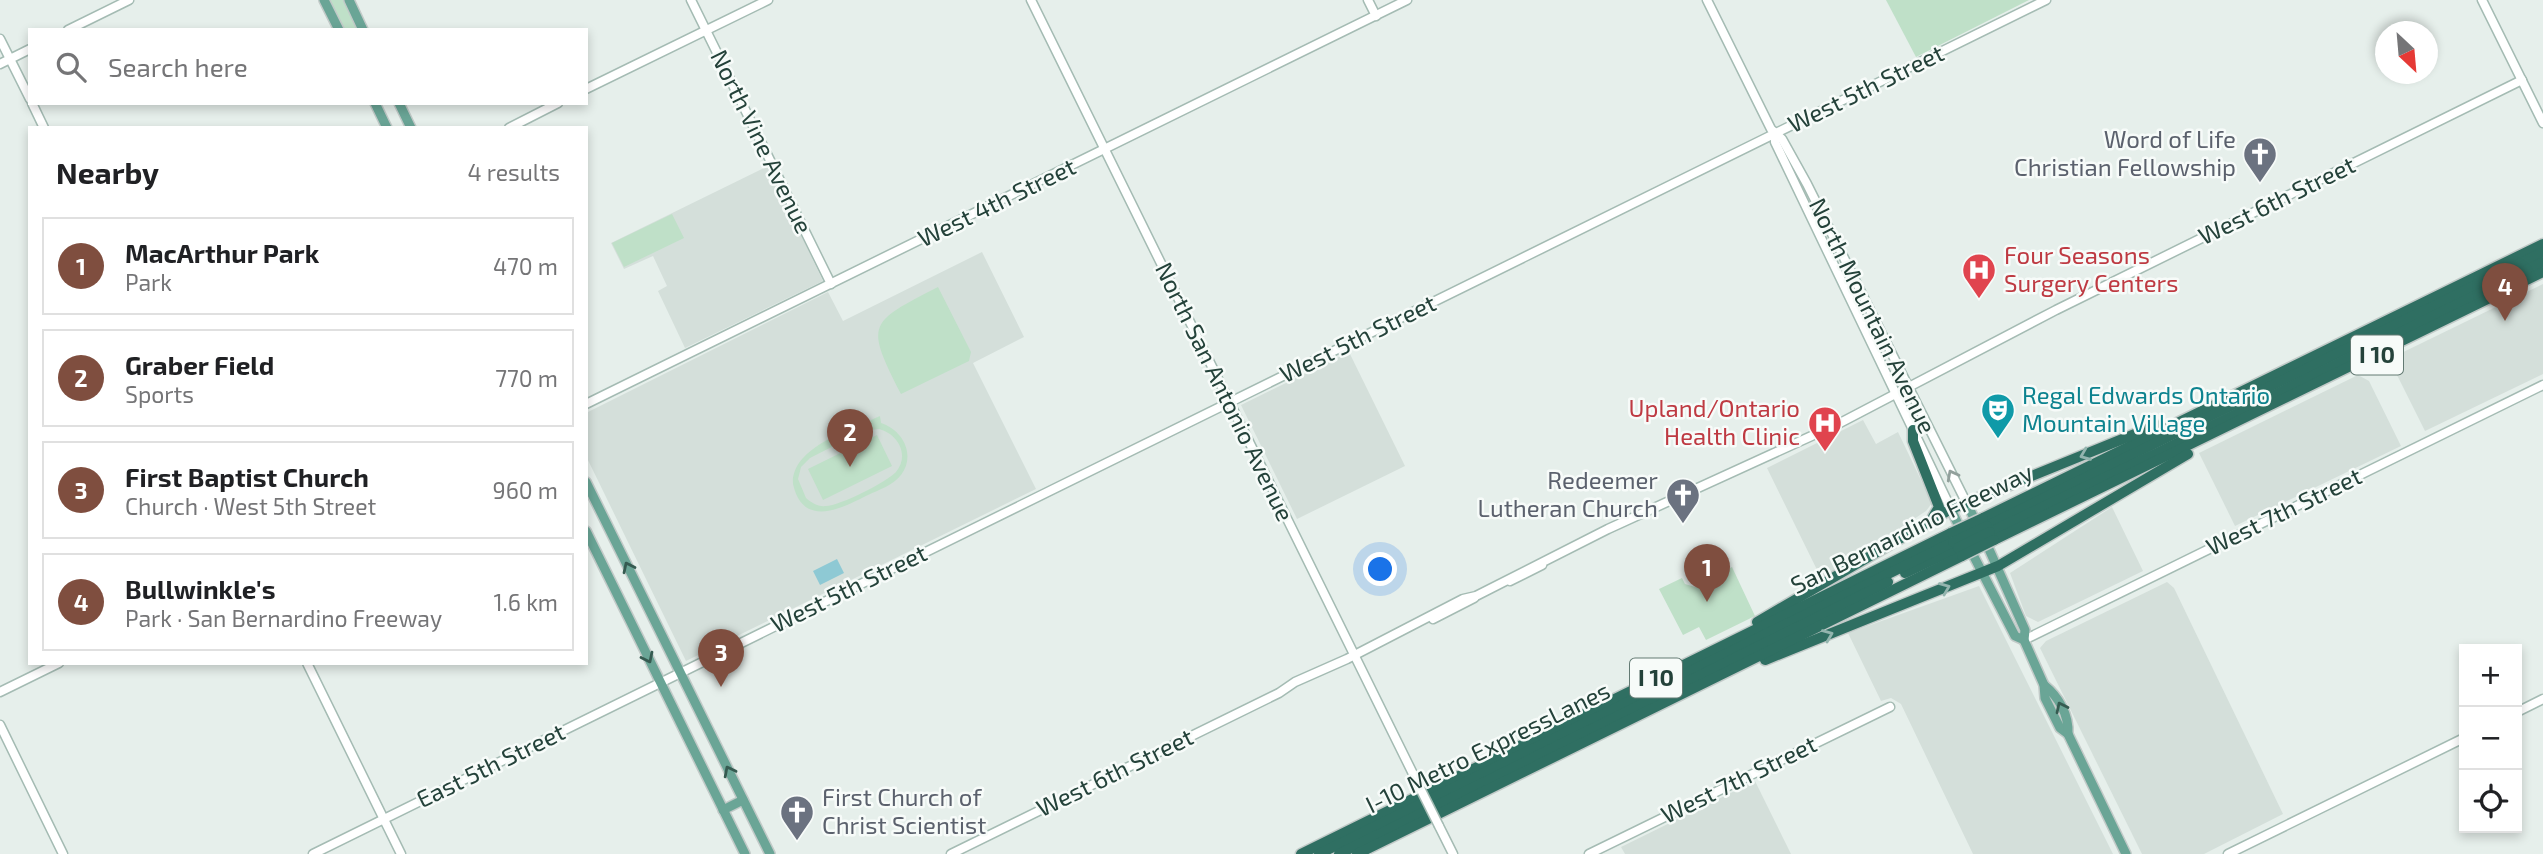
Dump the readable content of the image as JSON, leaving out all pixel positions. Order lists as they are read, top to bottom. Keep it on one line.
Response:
{"streets":{"highway":["I 10","San Bernardino Freeway","I-10 Metro ExpressLanes"],"street":["West 5th Street","North Vine Avenue","West 6th Street","West 4th Street","North Mountain Avenue","North San Antonio Avenue","West 7th Street","East 5th Street"]},"crossings":[["West 5th Street","North Mountain Avenue"],["West 5th Street","North San Antonio Avenue"],["West 5th Street","East 5th Street"],["North Vine Avenue","West 4th Street"],["West 6th Street","North Mountain Avenue"],["West 6th Street","North San Antonio Avenue"],["West 4th Street","North San Antonio Avenue"],["San Bernardino Freeway","I-10 Metro ExpressLanes"]],"places":{"church":["Word of Life Christian Fellowship","Redeemer Lutheran Church","First Church of Christ Scientist"],"hospital":["Four Seasons Surgery Centers","Upland/Ontario Health Clinic"],"theatre":["Regal Edwards Ontario Mountain Village"]},"north":"bottom right","page":{"search":"Search here","heading":["Nearby","4 results"],"list":[{"mark":"1","name":"MacArthur Park","note":"Park","value":"470 m"},{"mark":"2","name":"Graber Field","note":"Sports","value":"770 m"},{"mark":"3","name":"First Baptist Church","note":"Church · West 5th Street","value":"960 m"},{"mark":"4","name":"Bullwinkle's","note":"Park · San Bernardino Freeway","value":"1.6 km"}],"pins":["4","2","1","3"],"map_buttons":["+","−"]}}
